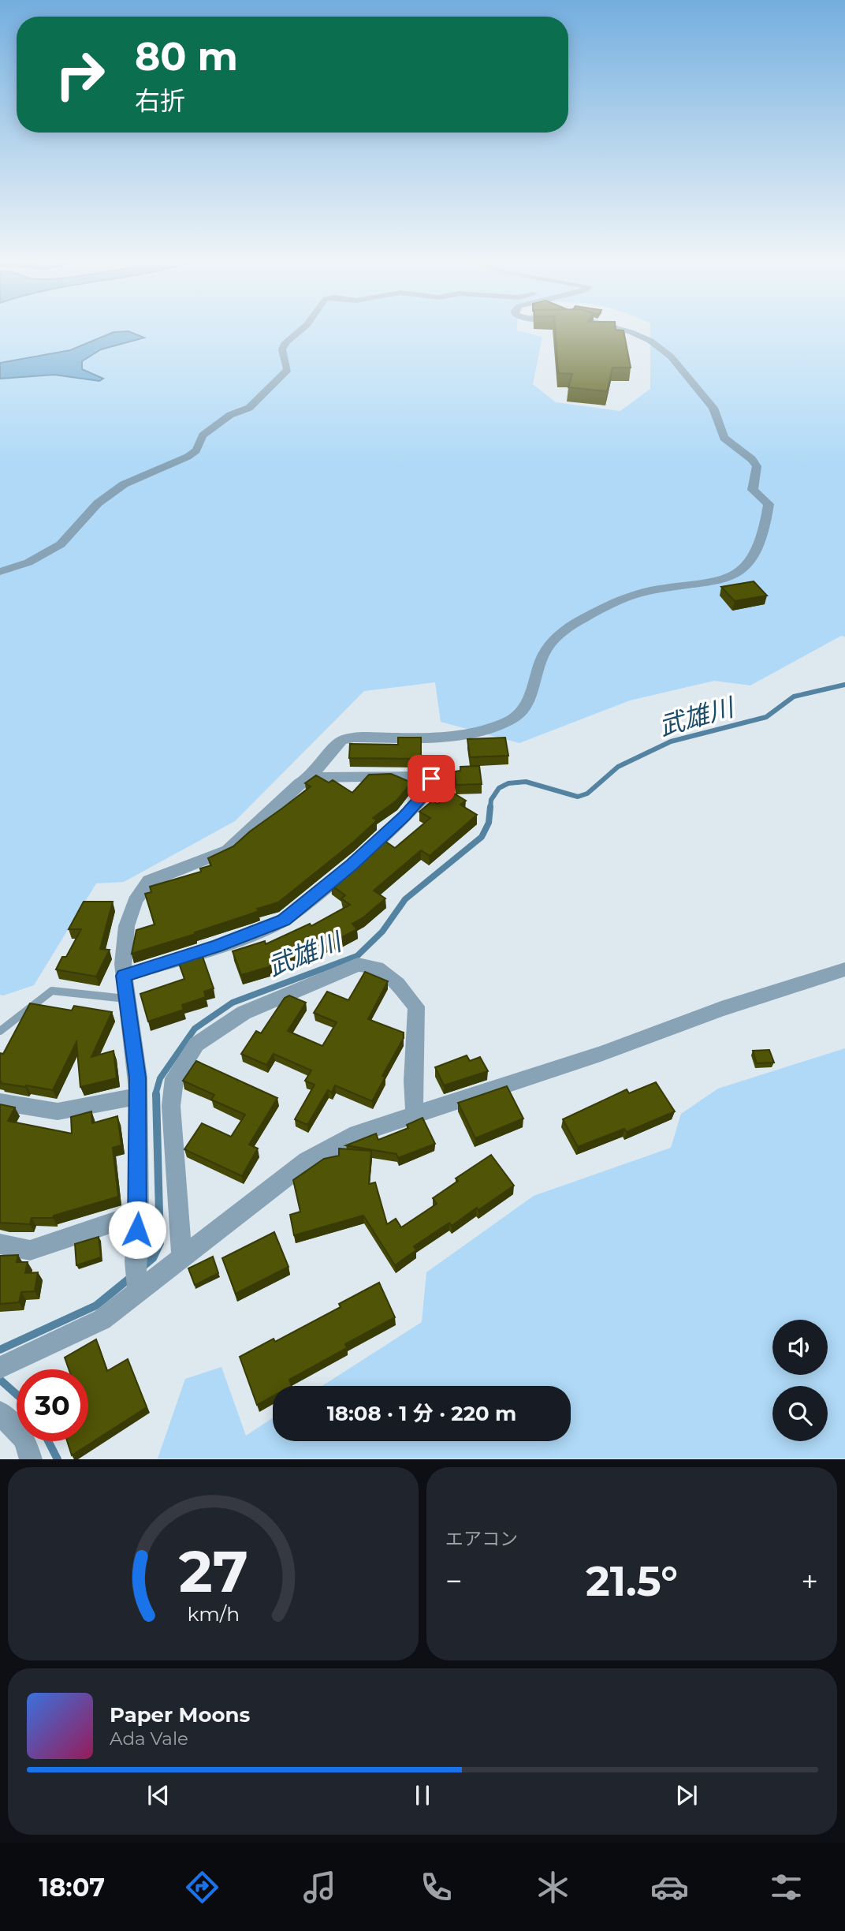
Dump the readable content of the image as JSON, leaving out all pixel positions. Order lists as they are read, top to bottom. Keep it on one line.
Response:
{"water":["武雄川"],"page":{"turn":["80 m","右折"],"limit":"30","trip":"18:08 · 1 分 · 220 m","tile":"エアコン","heat":["−","21.5°","+"],"song":["Paper Moons","Ada Vale"],"tabs":"18:07","gauge":["27","km/h"]}}
